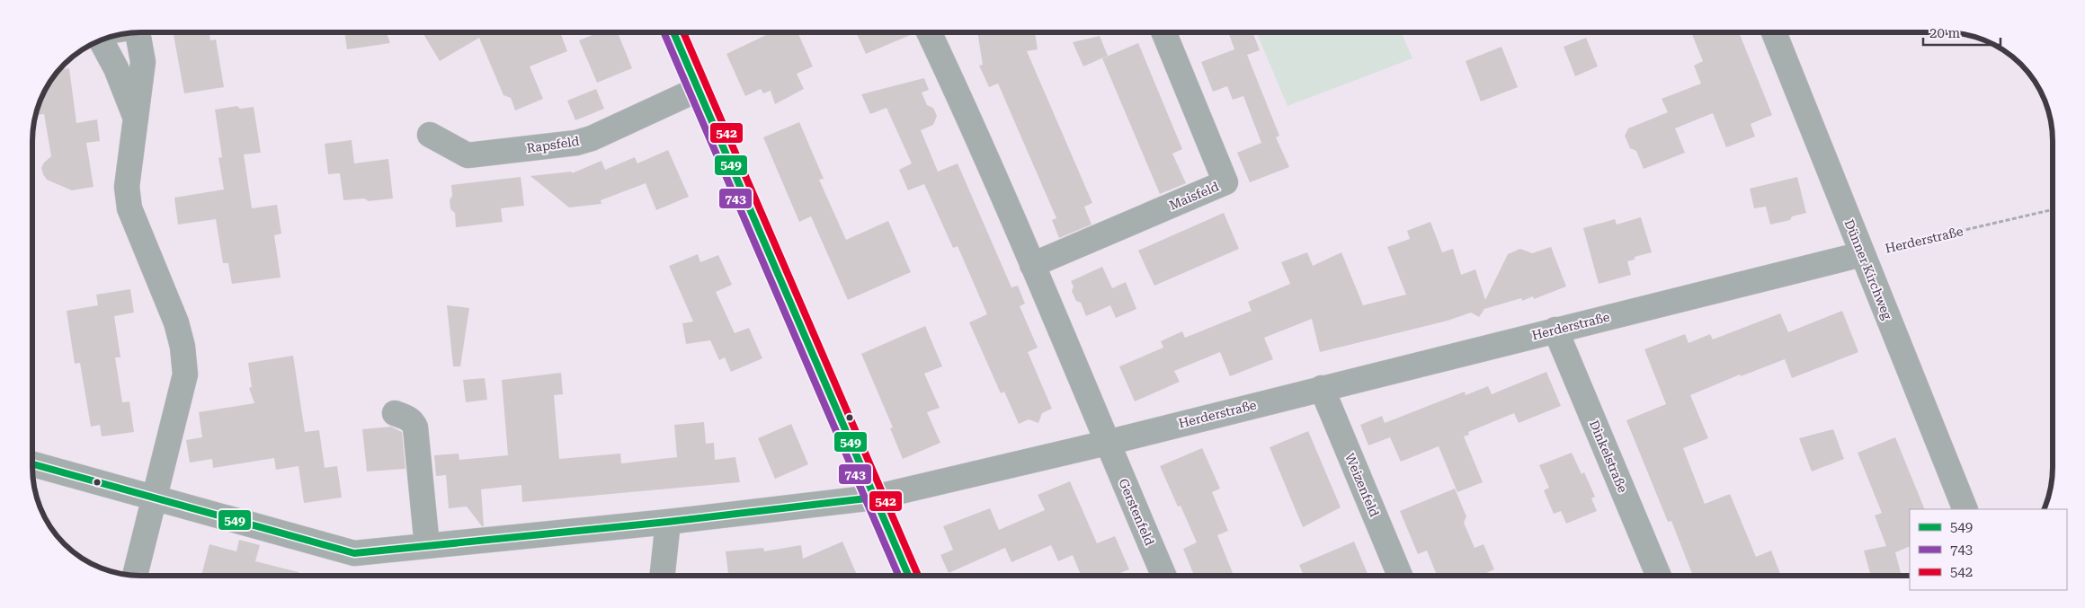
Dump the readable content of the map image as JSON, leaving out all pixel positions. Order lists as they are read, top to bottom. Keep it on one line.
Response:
{"streets":{"street":["Rapsfeld","Maisfeld","Herderstraße","Dünner Kirchweg","Dinkelstraße","Weizenfeld","Gerstenfeld"]},"crossings":[["Herderstraße","Dünner Kirchweg"],["Herderstraße","Dinkelstraße"],["Herderstraße","Weizenfeld"],["Herderstraße","Gerstenfeld"]],"lines":["transit line 542","transit line 549","transit line 743"],"legend":["549","743","542"],"scale_bar":"20 m"}
